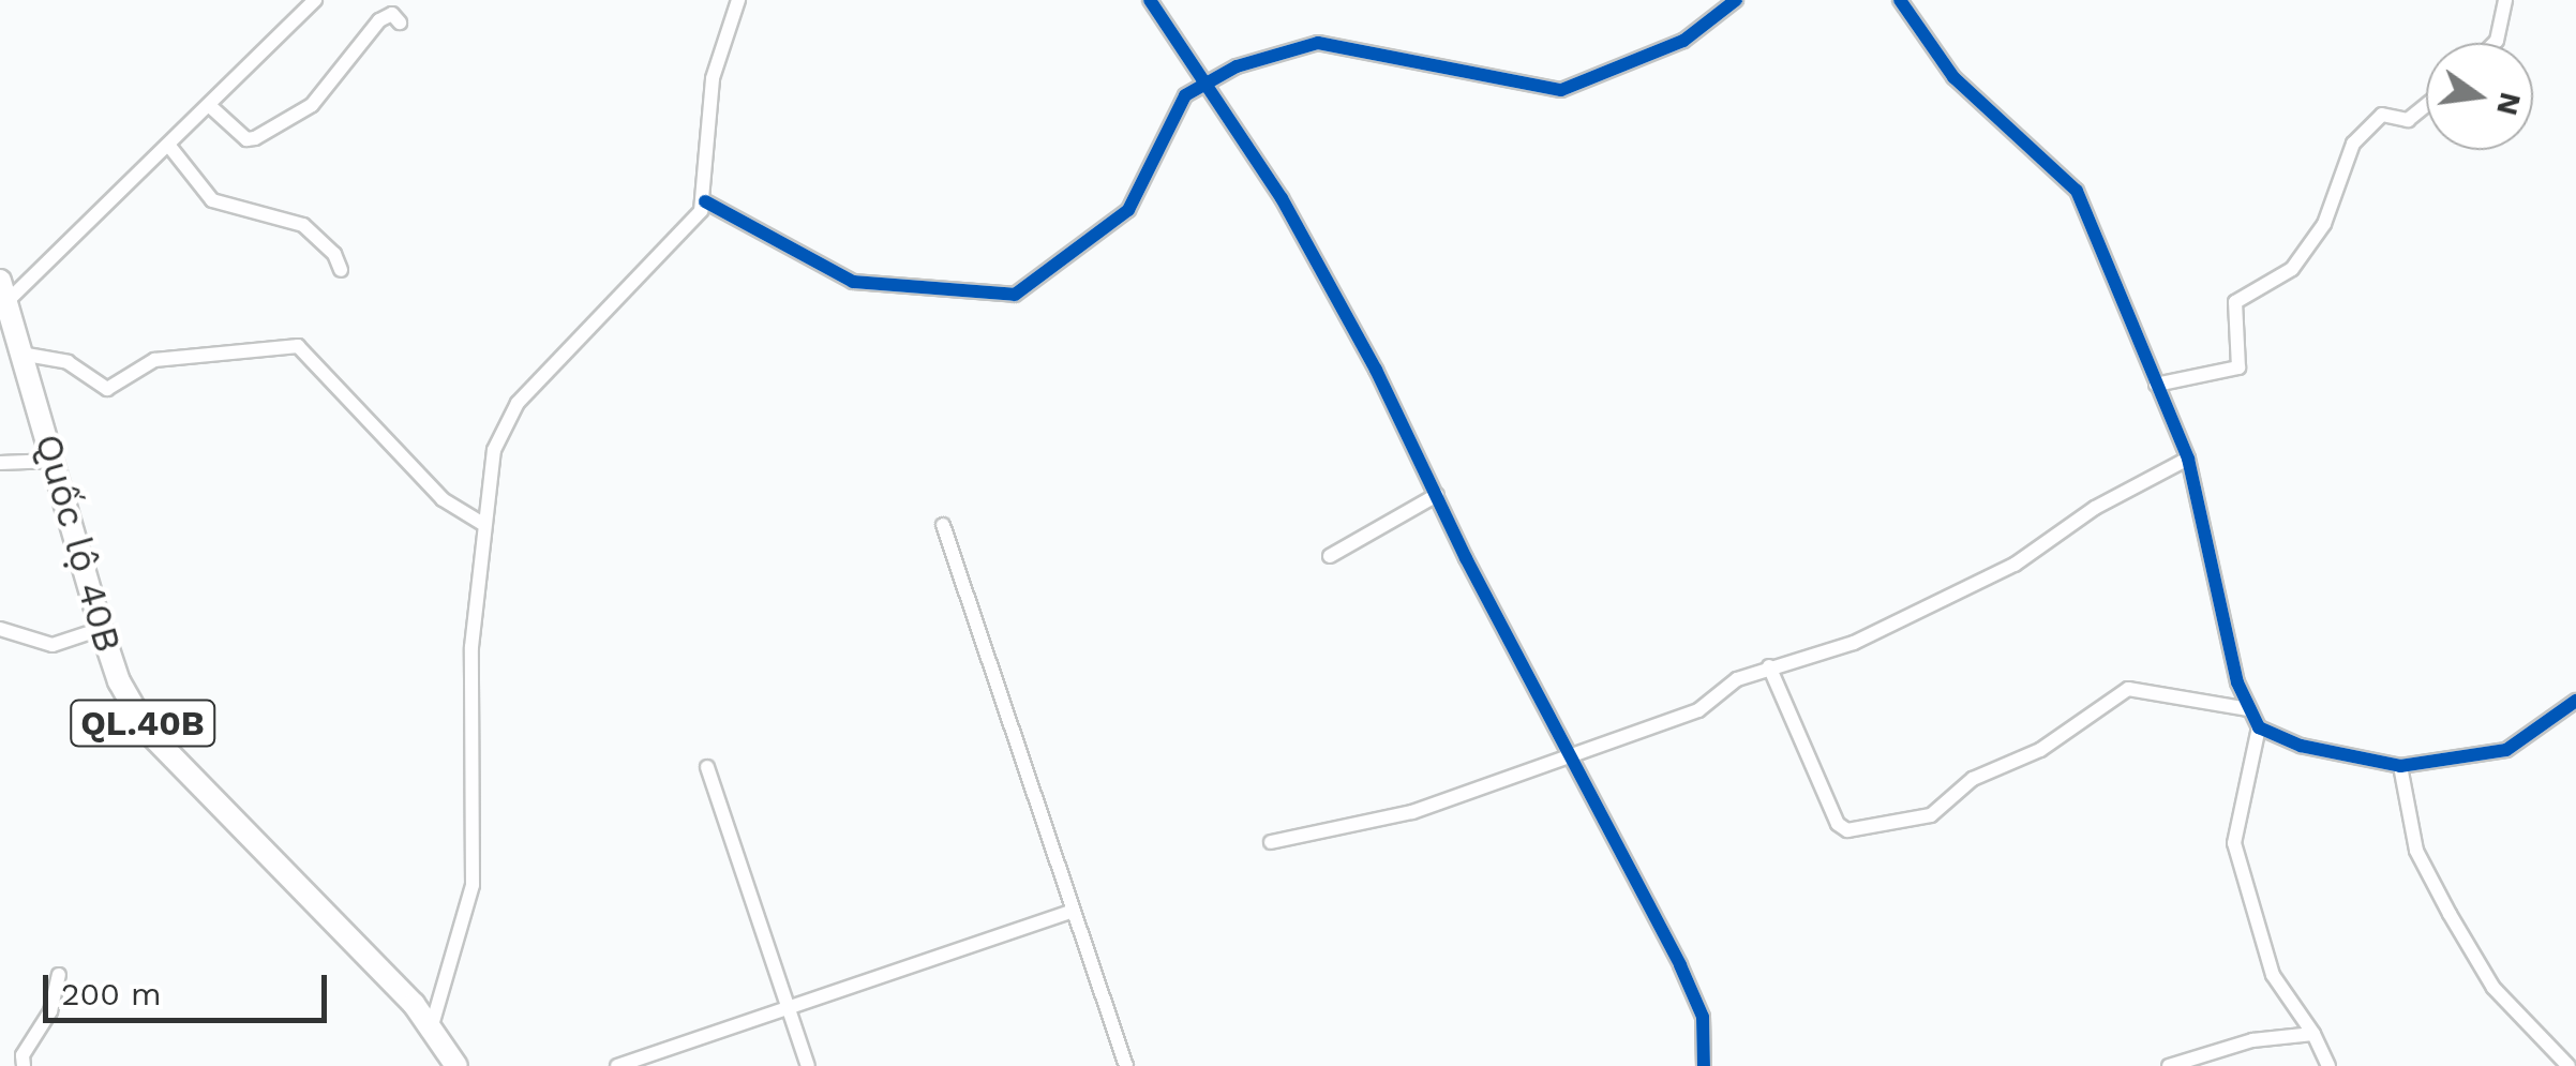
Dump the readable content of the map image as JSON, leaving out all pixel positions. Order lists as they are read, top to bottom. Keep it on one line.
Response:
{"streets":{"highway":["Quốc lộ 40B","QL.40B"]},"scale_bar":"200 m","north":"right"}
